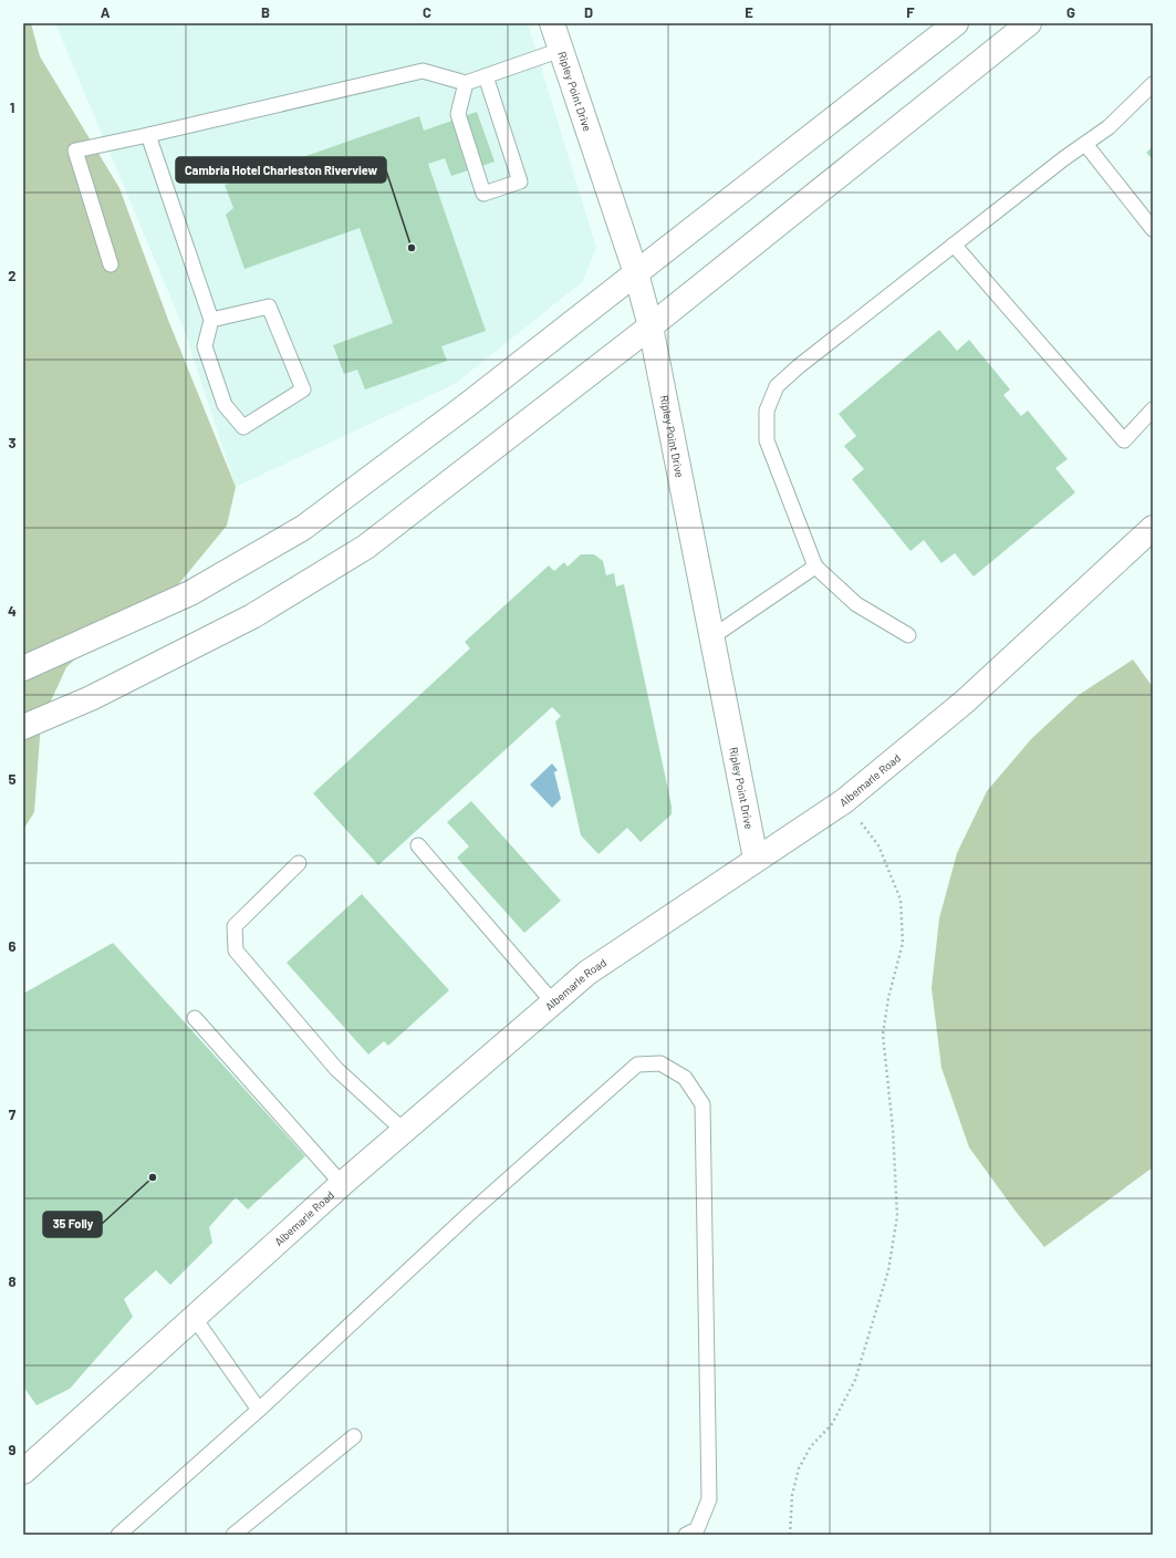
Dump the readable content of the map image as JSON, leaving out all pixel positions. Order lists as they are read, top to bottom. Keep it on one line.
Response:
{"streets":{"street":["Ripley Point Drive","Albemarle Road"]},"crossings":[["Ripley Point Drive","Albemarle Road"]],"places":["Cambria Hotel Charleston Riverview","35 Folly"],"grid":{"columns":["A","B","C","D","E","F","G"],"rows":["1","2","3","4","5","6","7","8","9"]}}
